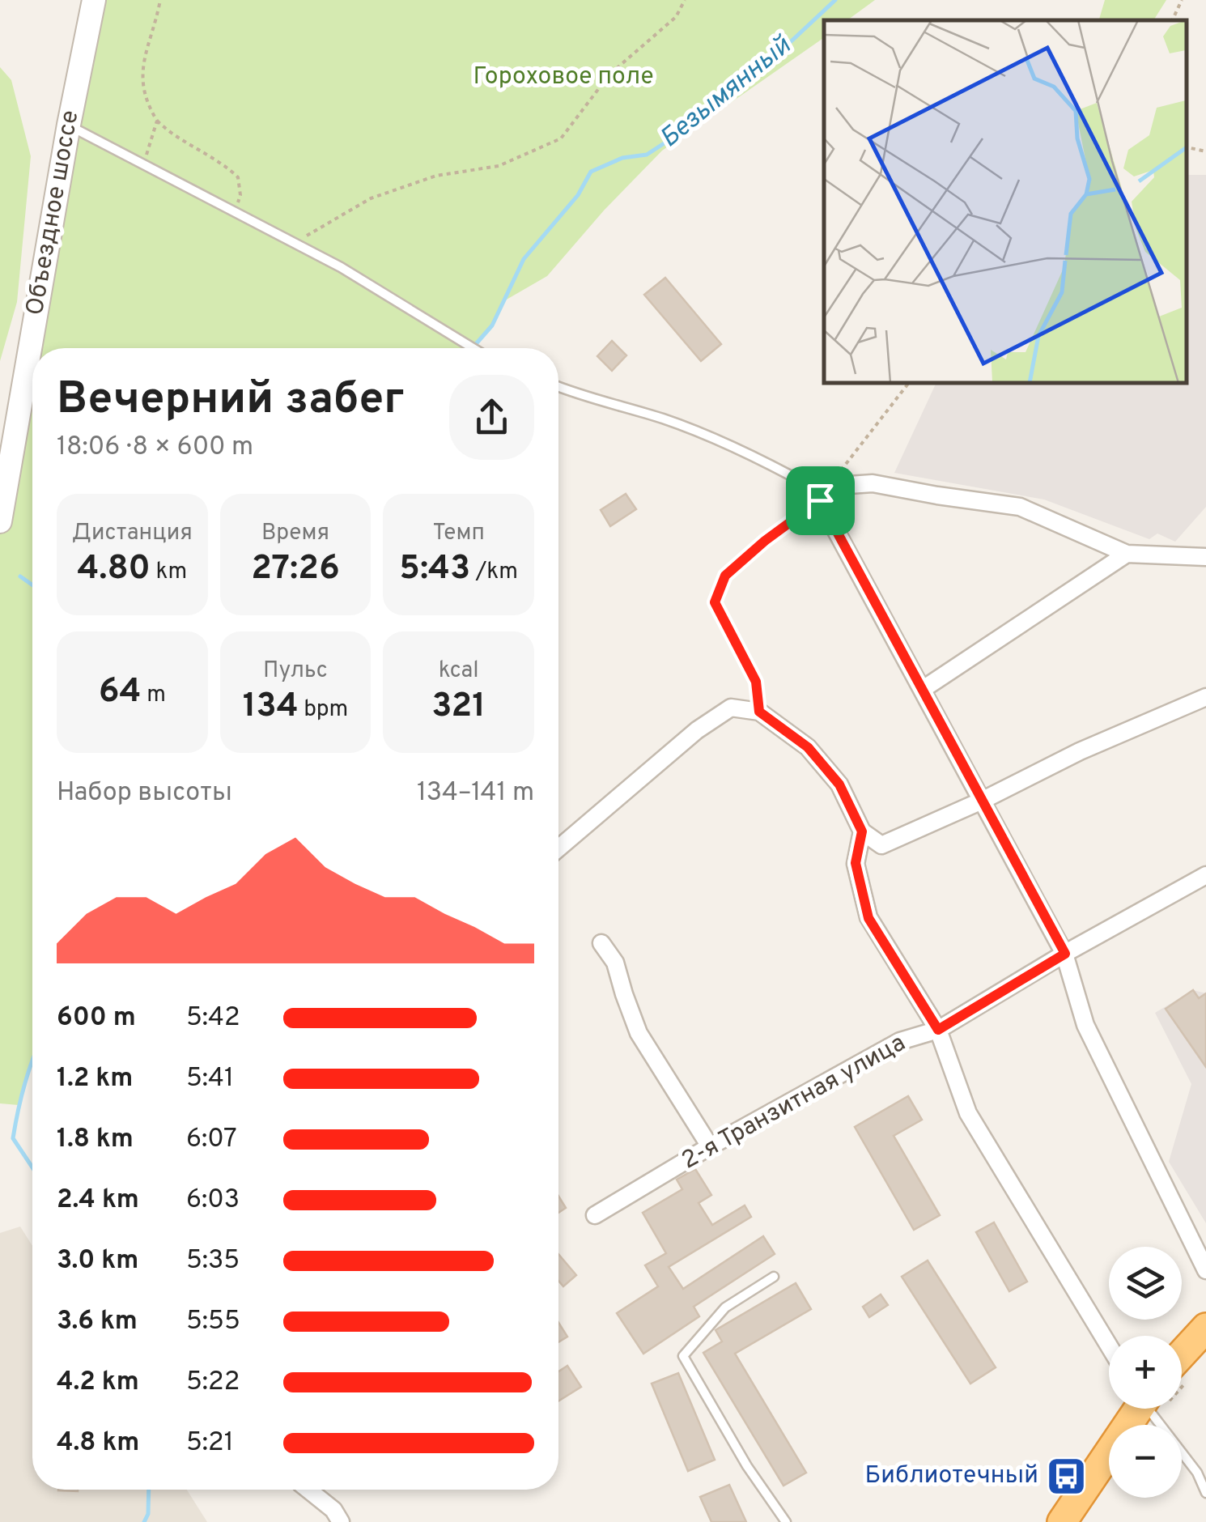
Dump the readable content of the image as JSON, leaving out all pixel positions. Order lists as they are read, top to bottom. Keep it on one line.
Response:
{"streets":{"street":["Объездное шоссе","2-я Транзитная улица"]},"water":["Безымянный"],"parks":["Гороховое поле"],"places":{"bus stop":["Библиотечный"]},"page":{"heading":["Вечерний забег","18:06 · 8 × 600 m"],"stats":[["Дистанция","4.80 km"],["Время","27:26"],["Темп","5:43 /km"],["64 m"],["Пульс","134 bpm"],["kcal","321"]],"chart":["Набор высоты","134–141 m"],"list":[{"name":"600 m","note":"5:42"},{"name":"1.2 km","note":"5:41"},{"name":"1.8 km","note":"6:07"},{"name":"2.4 km","note":"6:03"},{"name":"3.0 km","note":"5:35"},{"name":"3.6 km","note":"5:55"},{"name":"4.2 km","note":"5:22"},{"name":"4.8 km","note":"5:21"}],"map_buttons":["+","−"]}}
